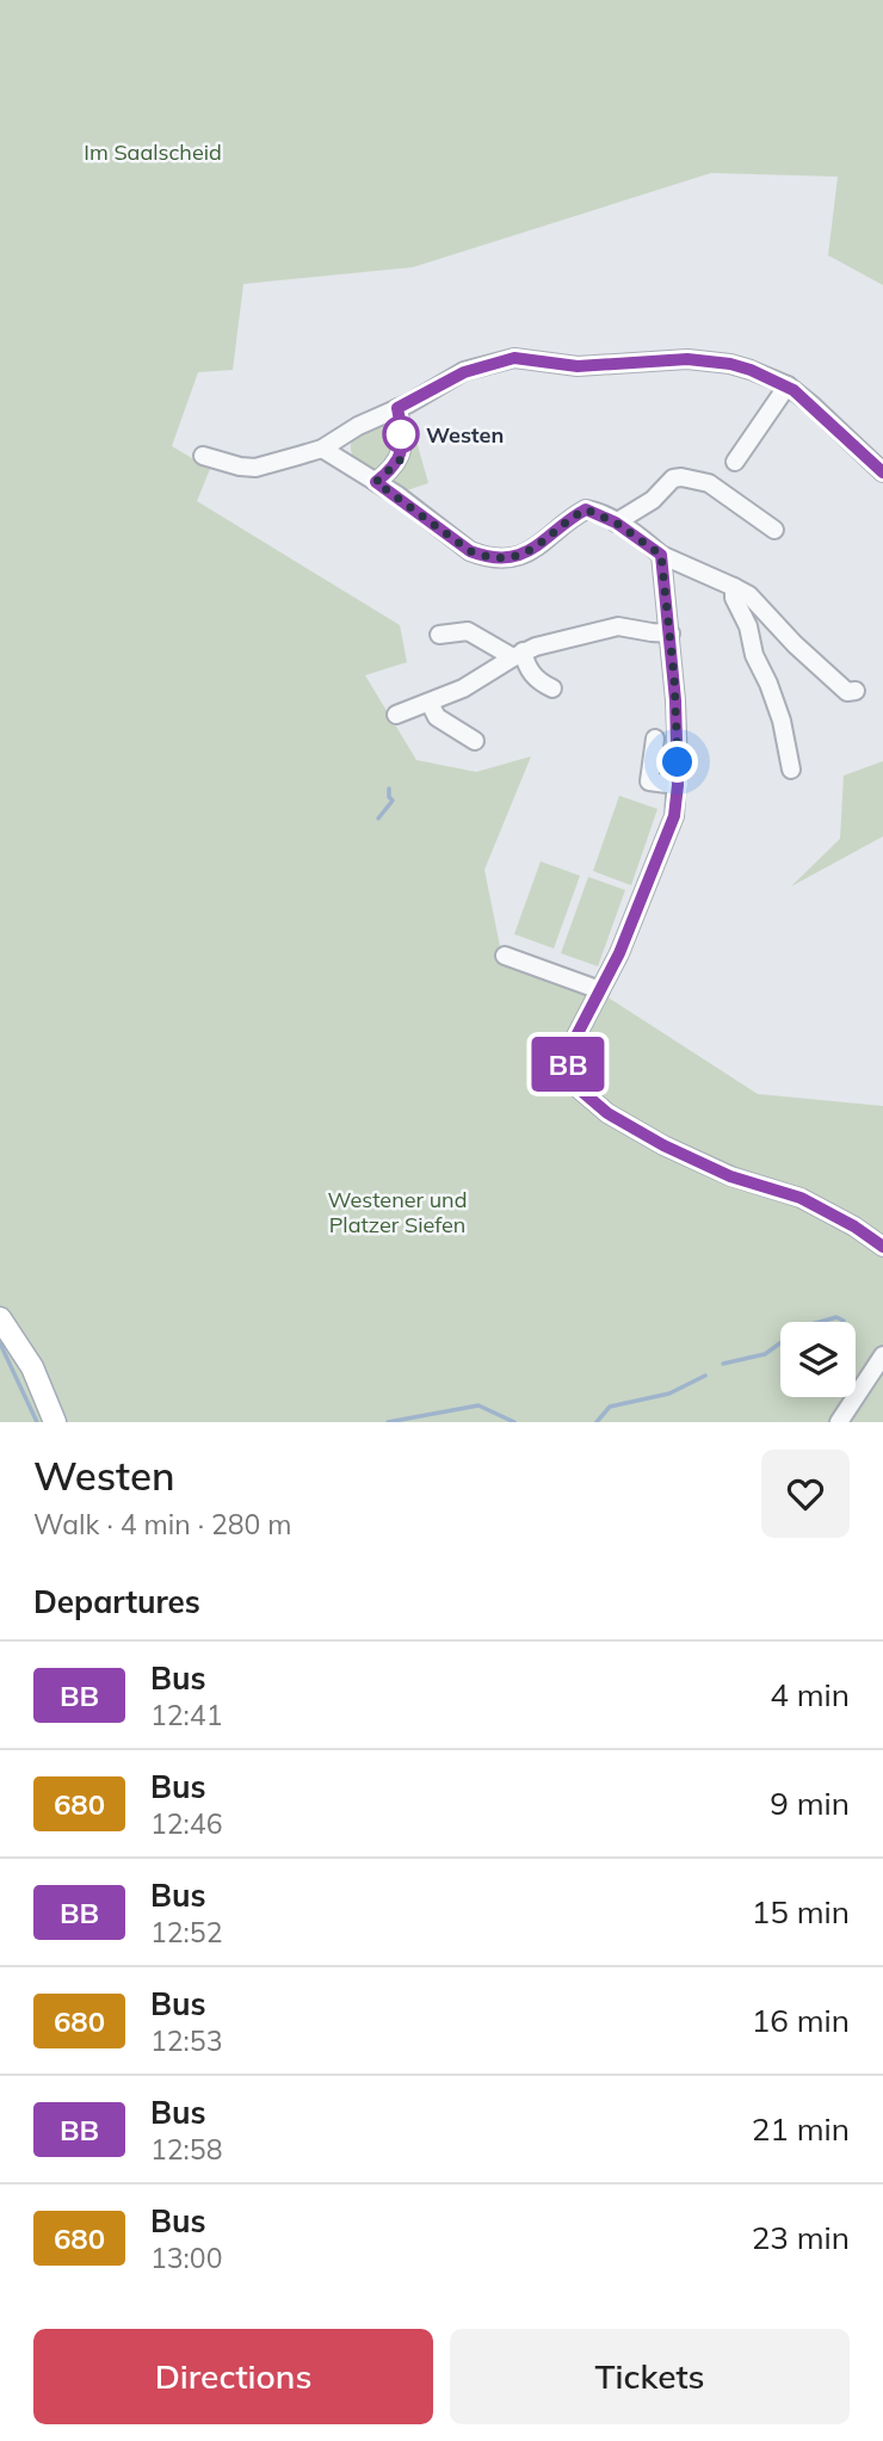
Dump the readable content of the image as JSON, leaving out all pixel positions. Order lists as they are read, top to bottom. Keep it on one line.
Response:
{"parks":["Im Saalscheid","Westener und Platzer Siefen"],"places":["Westen"],"lines":["bus line BB"],"page":{"on_map":"BB","heading":[["Westen","Walk · 4 min · 280 m"],"Departures"],"list":[{"mark":"BB","name":"Bus","note":"12:41","value":"4 min"},{"mark":"680","name":"Bus","note":"12:46","value":"9 min"},{"mark":"BB","name":"Bus","note":"12:52","value":"15 min"},{"mark":"680","name":"Bus","note":"12:53","value":"16 min"},{"mark":"BB","name":"Bus","note":"12:58","value":"21 min"},{"mark":"680","name":"Bus","note":"13:00","value":"23 min"}],"buttons":["Directions","Tickets"]}}
